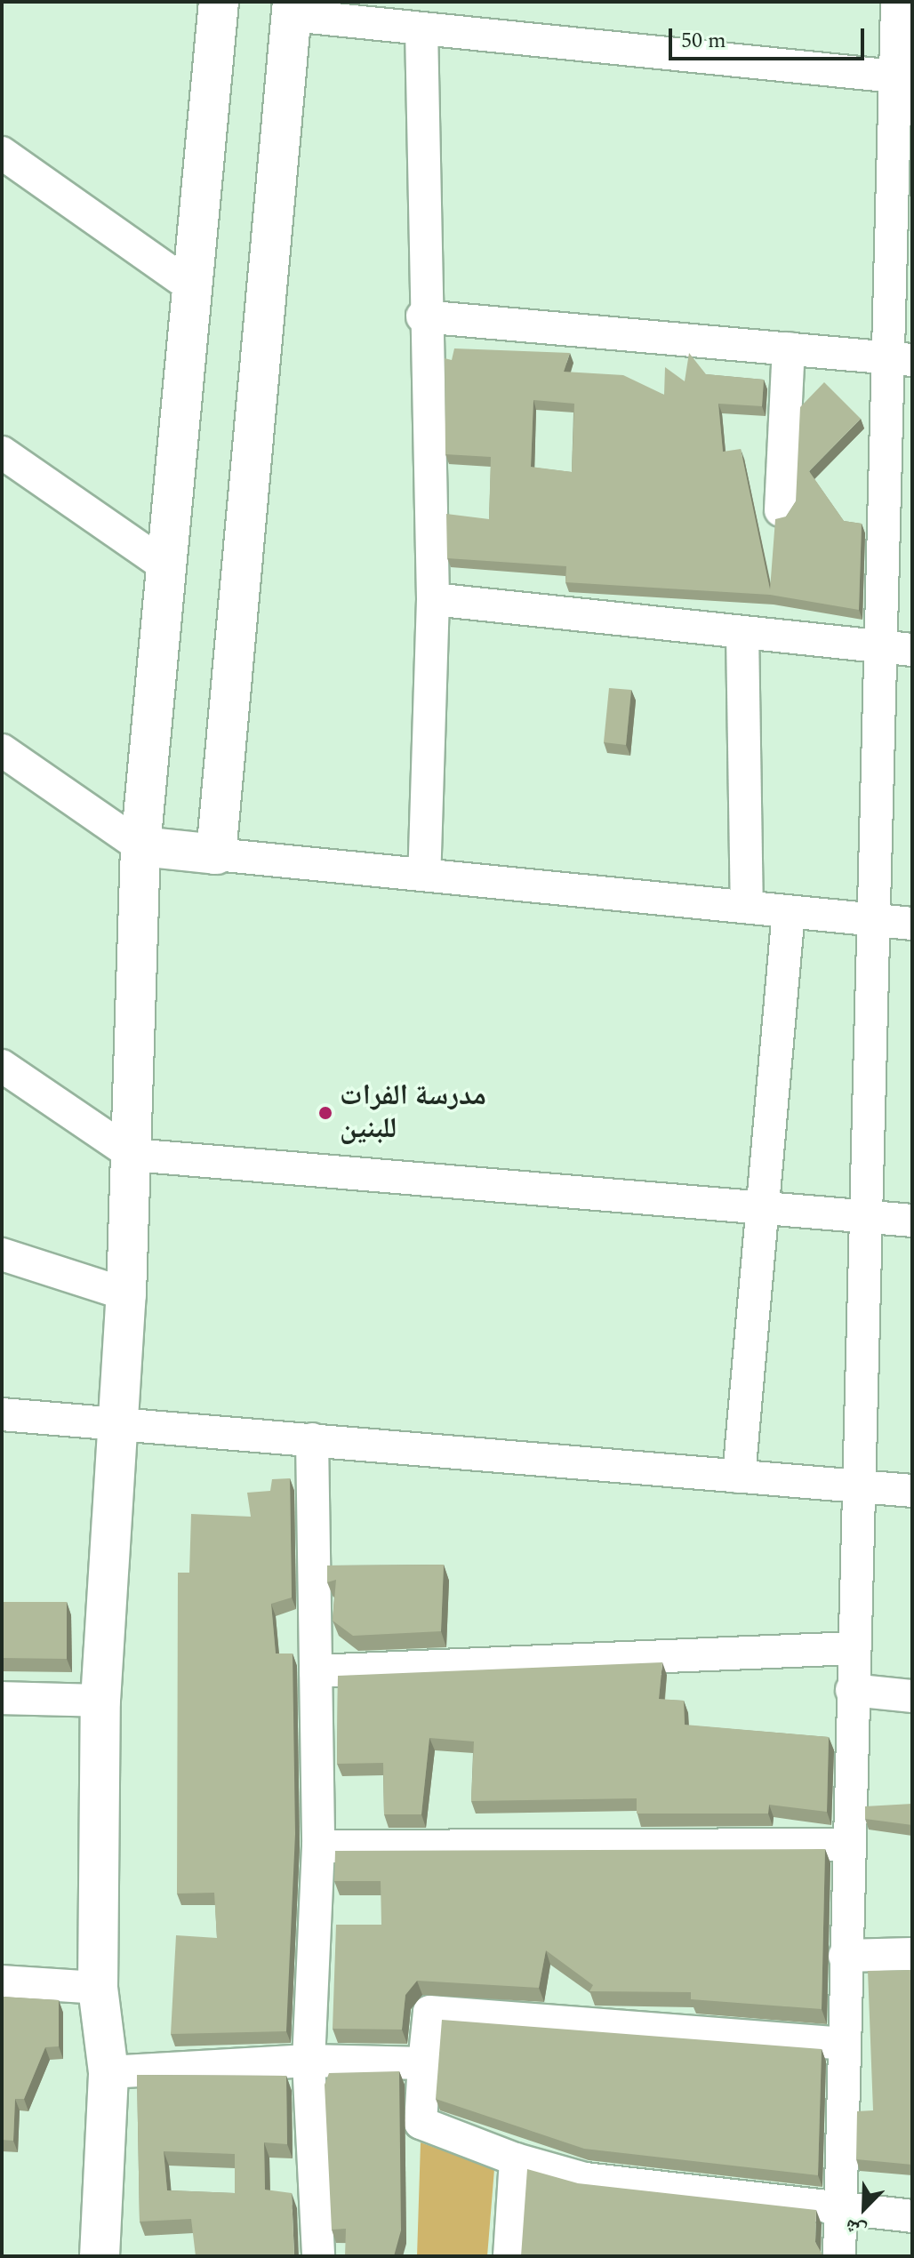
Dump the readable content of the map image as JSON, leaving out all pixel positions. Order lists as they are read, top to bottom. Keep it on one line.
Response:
{"places":["مدرسة الفرات للبنين"],"scale_bar":"50 m","north":"bottom left"}
